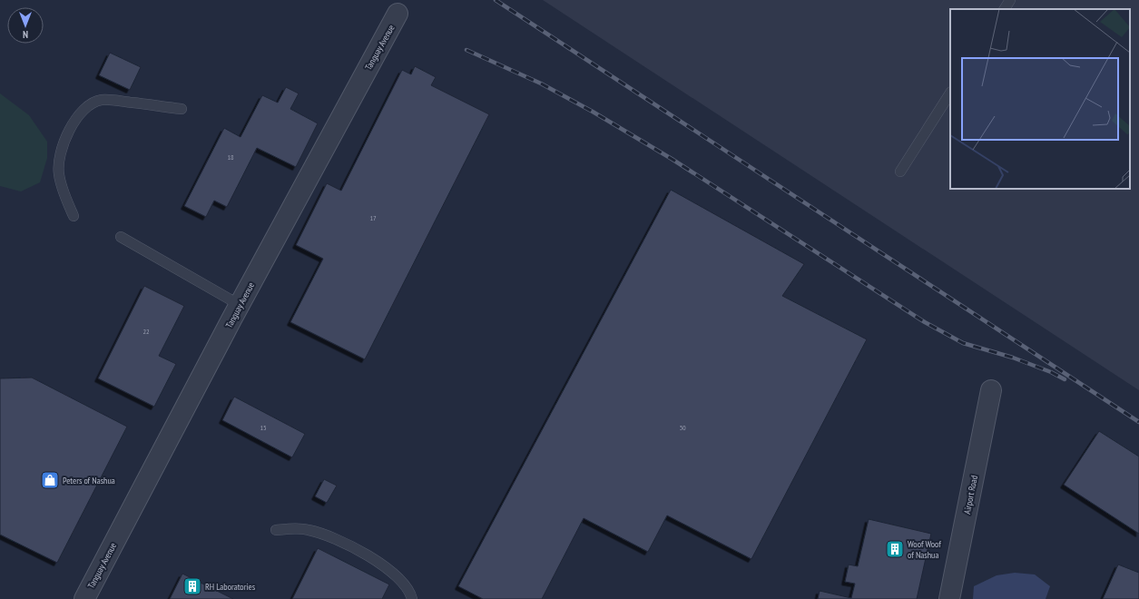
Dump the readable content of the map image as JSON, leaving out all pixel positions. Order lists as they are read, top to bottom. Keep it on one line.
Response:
{"streets":{"street":["Tanguay Avenue","Airport Road"]},"places":{"shop":["Peters of Nashua"],"building":["Woof Woof of Nashua","RH Laboratories"]},"house_numbers":["18","17","22","15","30"],"north":"bottom"}
